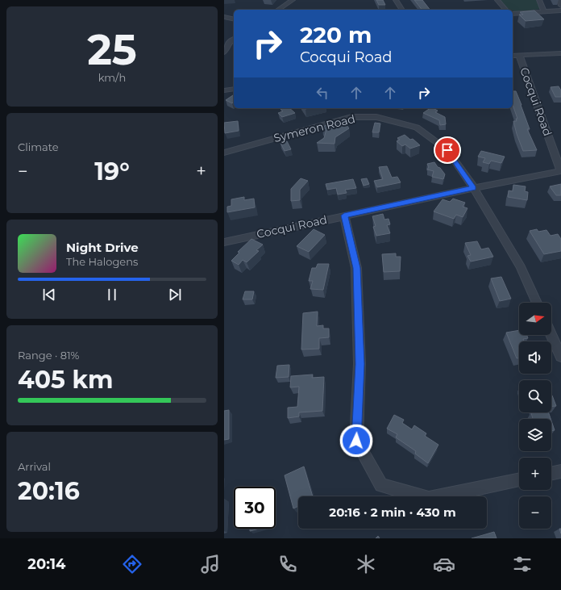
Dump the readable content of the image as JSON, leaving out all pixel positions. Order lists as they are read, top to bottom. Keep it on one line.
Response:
{"streets":{"street":["Cocqui Road","Symeron Road"]},"crossings":[["Cocqui Road","Symeron Road"]],"north":"right","page":{"tile":[["25","km/h"],"Climate",["Range · 81%","405 km"],["Arrival","20:16"]],"turn":["220 m","Cocqui Road"],"heat":["−","19°","+"],"song":["Night Drive","The Halogens"],"map_buttons":["+","−"],"limit":"30","trip":"20:16 · 2 min · 430 m","tabs":"20:14"}}
